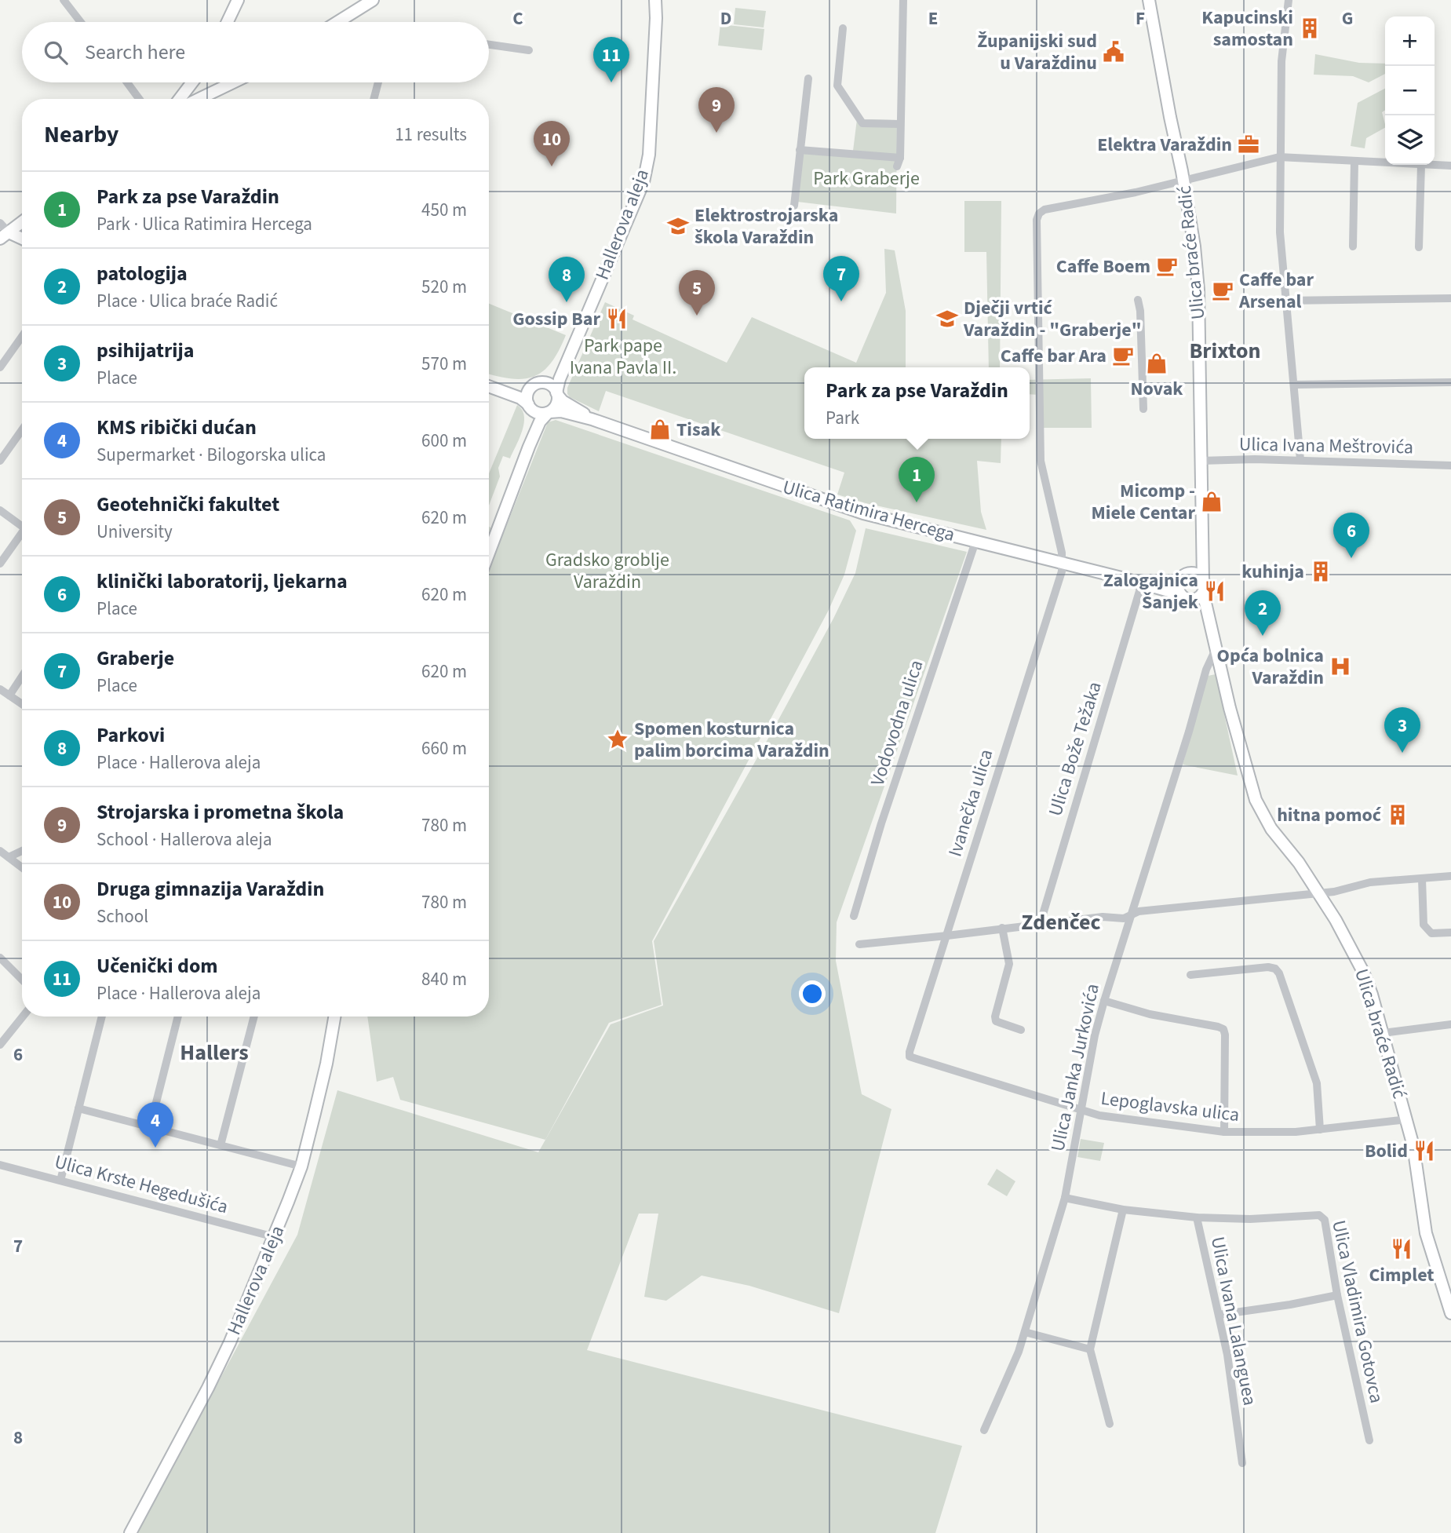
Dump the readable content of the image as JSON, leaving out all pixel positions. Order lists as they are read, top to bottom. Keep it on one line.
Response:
{"streets":{"main road":["Hallerova aleja","Ulica braće Radić","Ulica Ratimira Hercega"],"street":["Ulica Ivana Meštrovića","Vodovodna ulica","Ulica Bože Težaka","Ivanečka ulica","Ulica Janka Jurkovića","Lepoglavska ulica","Ulica Krste Hegedušića","Ulica Vladimira Gotovca","Ulica Ivana Lalanguea"]},"crossings":[["Hallerova aleja","Ulica Ratimira Hercega"],["Hallerova aleja","Ulica Krste Hegedušića"],["Ulica braće Radić","Ulica Ivana Meštrovića"],["Ulica braće Radić","Ulica Ratimira Hercega"],["Ulica braće Radić","Ulica Janka Jurkovića"],["Ulica braće Radić","Lepoglavska ulica"],["Ulica Ratimira Hercega","Vodovodna ulica"],["Ulica Ratimira Hercega","Ulica Bože Težaka"],["Ulica Ratimira Hercega","Ivanečka ulica"],["Ivanečka ulica","Lepoglavska ulica"],["Ulica Janka Jurkovića","Lepoglavska ulica"],["Ulica Janka Jurkovića","Ulica Vladimira Gotovca"],["Ulica Vladimira Gotovca","Ulica Ivana Lalanguea"]],"districts":["Brixton","Zdenčec","Hallers"],"parks":["Park Graberje","Park pape Ivana Pavla II.","Gradsko groblje Varaždin"],"places":{"building":["Kapucinski samostan","kuhinja","hitna pomoć"],"public building":["Županijski sud u Varaždinu"],"office":["Elektra Varaždin"],"school or university":["Elektrostrojarska škola Varaždin","Dječji vrtić Varaždin - \"Graberje\""],"cafe":["Caffe Boem","Caffe bar Arsenal","Caffe bar Ara"],"restaurant":["Gossip Bar","Zalogajnica Šanjek","Bolid","Cimplet"],"shop":["Novak","Tisak","Micomp - Miele Centar"],"hospital":["Opća bolnica Varaždin"],"place":["Spomen kosturnica palim borcima Varaždin"]},"page":{"map_buttons":["+","−"],"search":"Search here","pins":["11","9","10","7","8","5","1","6","2","3","4"],"heading":["Nearby","11 results"],"list":[{"mark":"1","name":"Park za pse Varaždin","note":"Park · Ulica Ratimira Hercega","value":"450 m"},{"mark":"2","name":"patologija","note":"Place · Ulica braće Radić","value":"520 m"},{"mark":"3","name":"psihijatrija","note":"Place","value":"570 m"},{"mark":"4","name":"KMS ribički dućan","note":"Supermarket · Bilogorska ulica","value":"600 m"},{"mark":"5","name":"Geotehnički fakultet","note":"University","value":"620 m"},{"mark":"6","name":"klinički laboratorij, ljekarna","note":"Place","value":"620 m"},{"mark":"7","name":"Graberje","note":"Place","value":"620 m"},{"mark":"8","name":"Parkovi","note":"Place · Hallerova aleja","value":"660 m"},{"mark":"9","name":"Strojarska i prometna škola","note":"School · Hallerova aleja","value":"780 m"},{"mark":"10","name":"Druga gimnazija Varaždin","note":"School","value":"780 m"},{"mark":"11","name":"Učenički dom","note":"Place · Hallerova aleja","value":"840 m"}],"popup":["Park za pse Varaždin","Park"]},"grid":{"columns":["C","D","E","F","G"],"rows":["6","7","8"]}}
